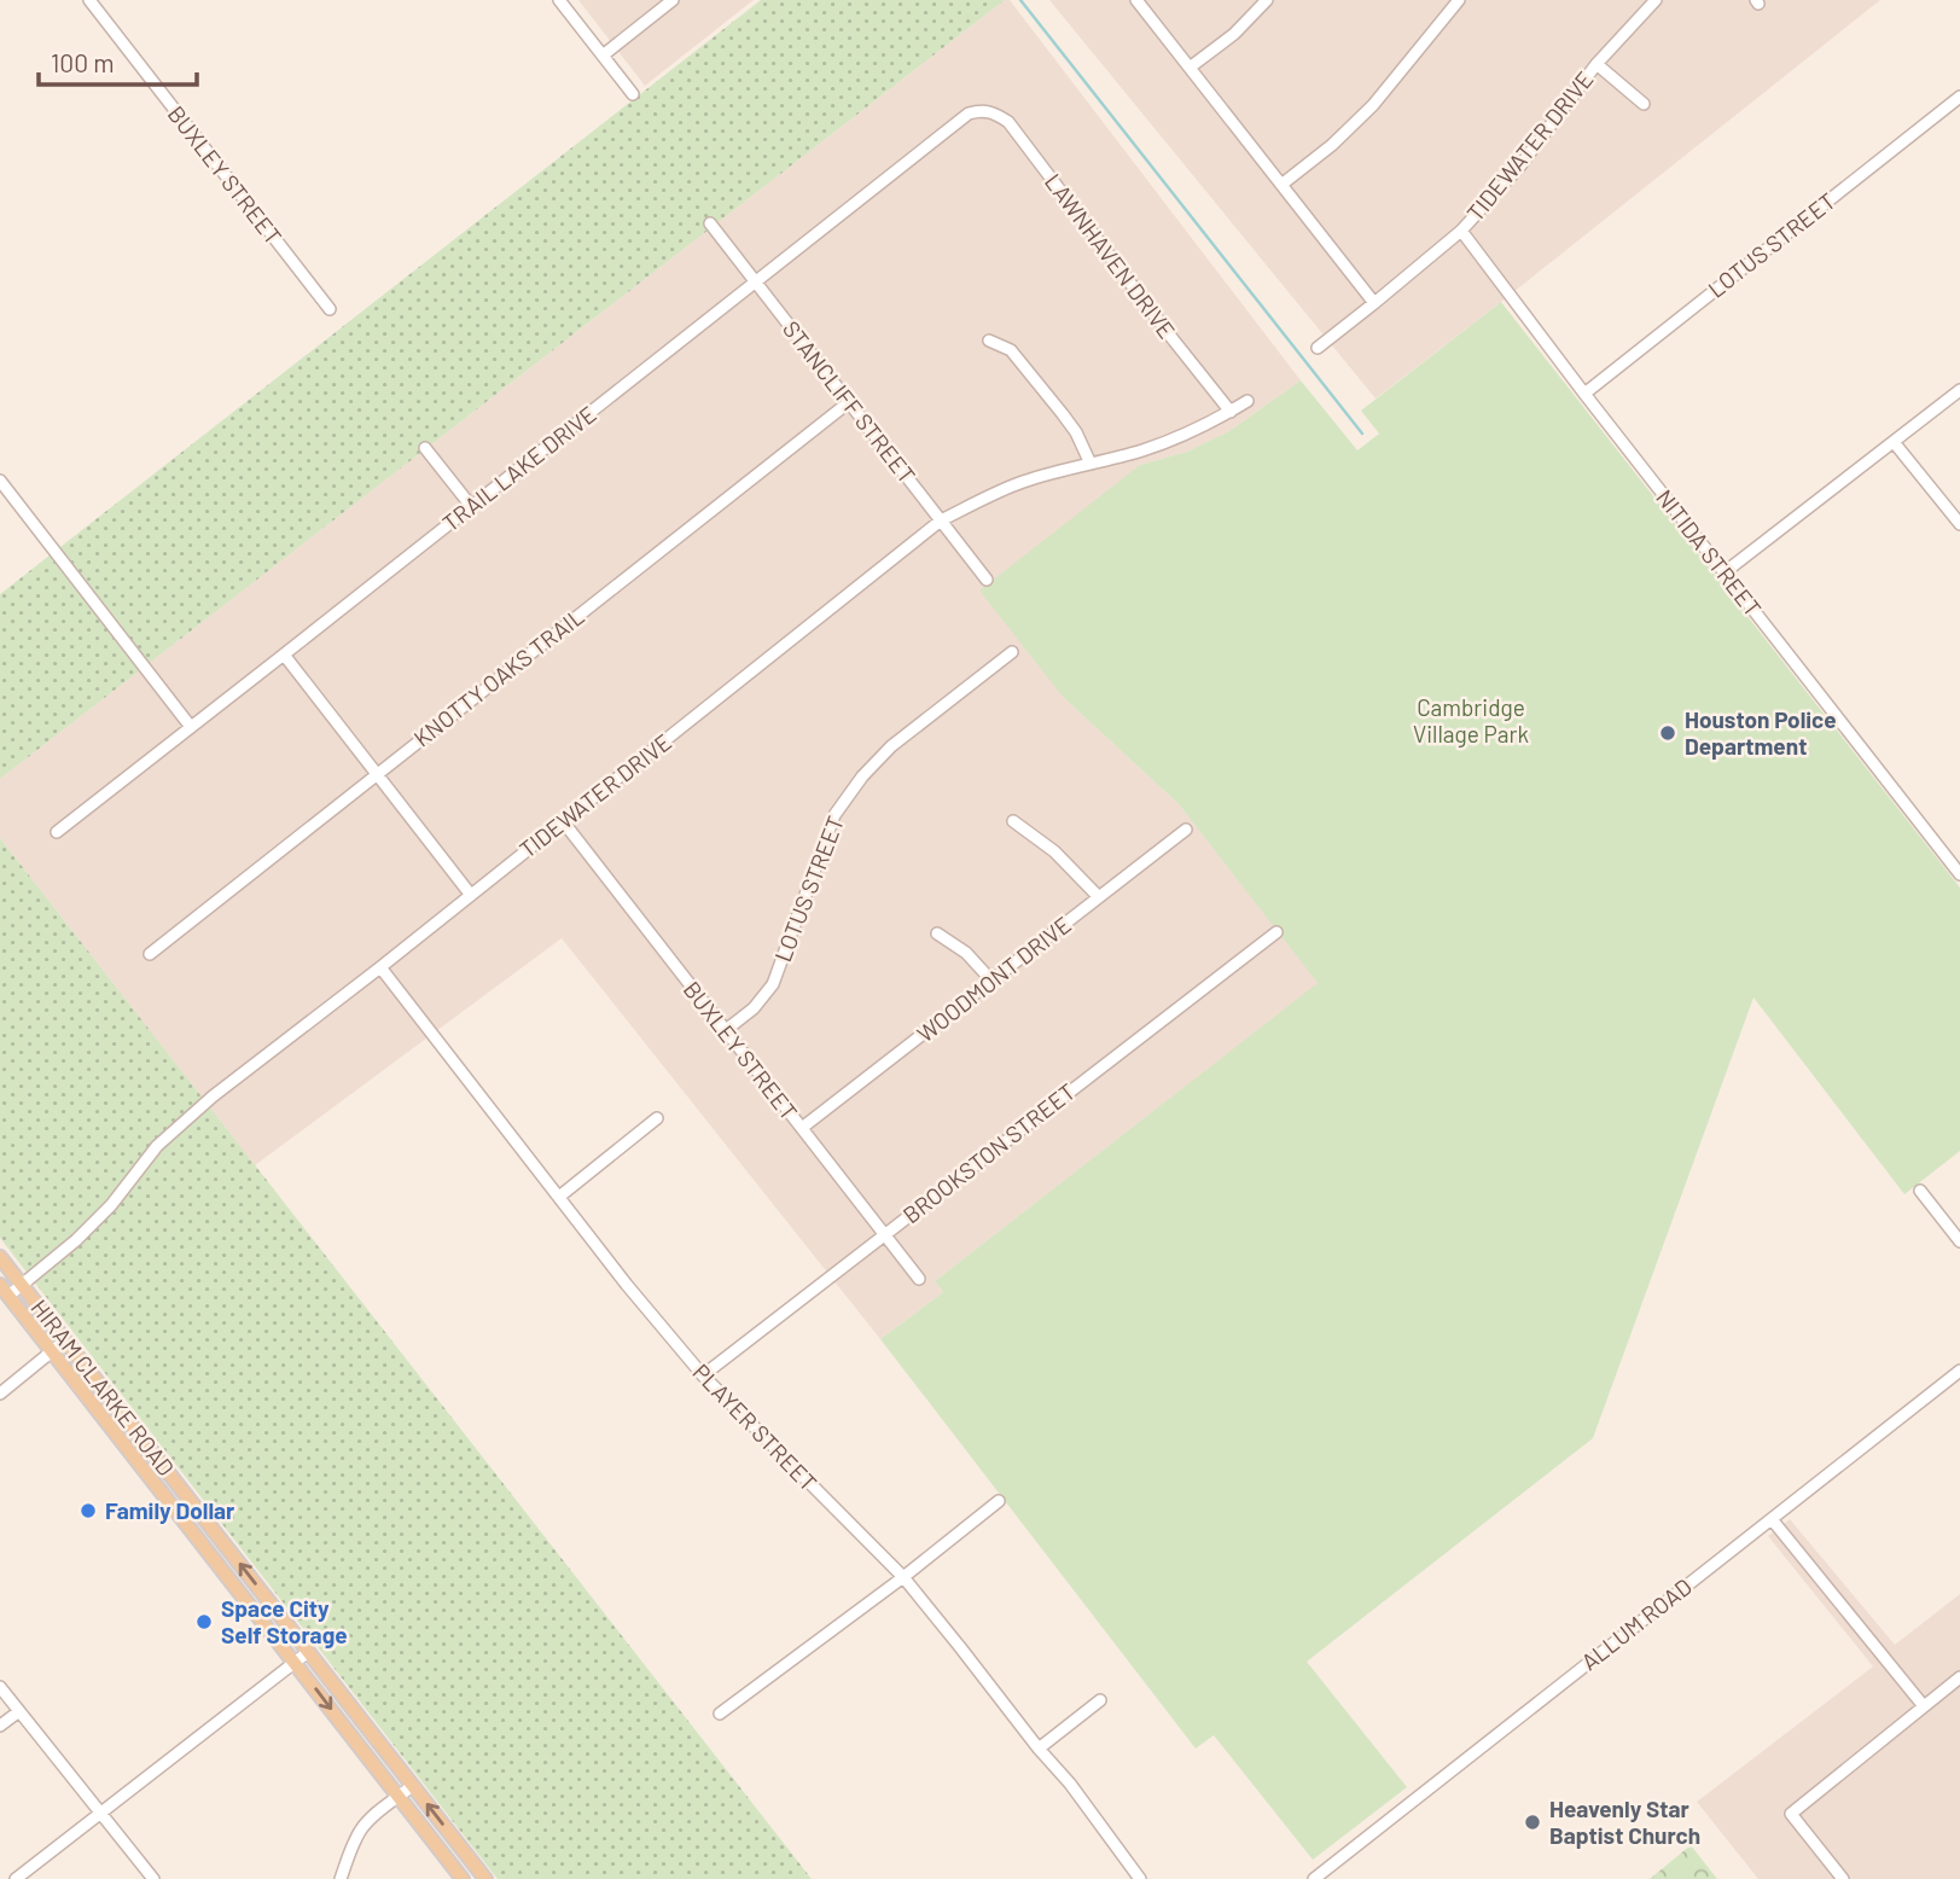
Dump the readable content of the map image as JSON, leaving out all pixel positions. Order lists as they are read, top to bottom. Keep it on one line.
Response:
{"streets":{"main road":["HIRAM CLARKE ROAD"],"street":["TIDEWATER DRIVE","BUXLEY STREET","LOTUS STREET","LAWNHAVEN DRIVE","STANCLIFF STREET","TRAIL LAKE DRIVE","NITIDA STREET","KNOTTY OAKS TRAIL","WOODMONT DRIVE","BROOKSTON STREET","PLAYER STREET","ALLUM ROAD"]},"crossings":[["TIDEWATER DRIVE","BUXLEY STREET"],["TIDEWATER DRIVE","LAWNHAVEN DRIVE"],["TIDEWATER DRIVE","STANCLIFF STREET"],["TIDEWATER DRIVE","NITIDA STREET"],["TIDEWATER DRIVE","HIRAM CLARKE ROAD"],["TIDEWATER DRIVE","PLAYER STREET"],["BUXLEY STREET","LOTUS STREET"],["BUXLEY STREET","WOODMONT DRIVE"],["BUXLEY STREET","BROOKSTON STREET"],["LOTUS STREET","NITIDA STREET"],["LAWNHAVEN DRIVE","TRAIL LAKE DRIVE"],["STANCLIFF STREET","TRAIL LAKE DRIVE"],["STANCLIFF STREET","KNOTTY OAKS TRAIL"],["BROOKSTON STREET","PLAYER STREET"]],"parks":["Cambridge Village Park"],"places":["Houston Police Department","Family Dollar","Space City Self Storage","Heavenly Star Baptist Church"],"scale_bar":"100 m"}
